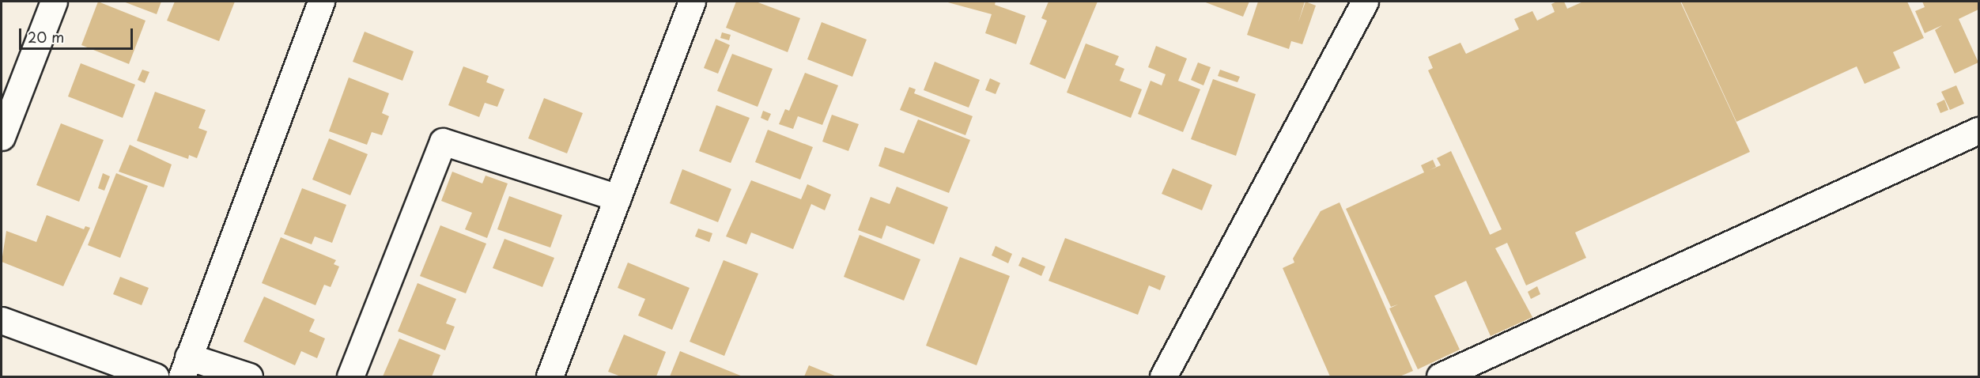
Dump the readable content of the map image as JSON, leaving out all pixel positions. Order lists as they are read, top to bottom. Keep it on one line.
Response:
{"scale_bar":"20 m"}
